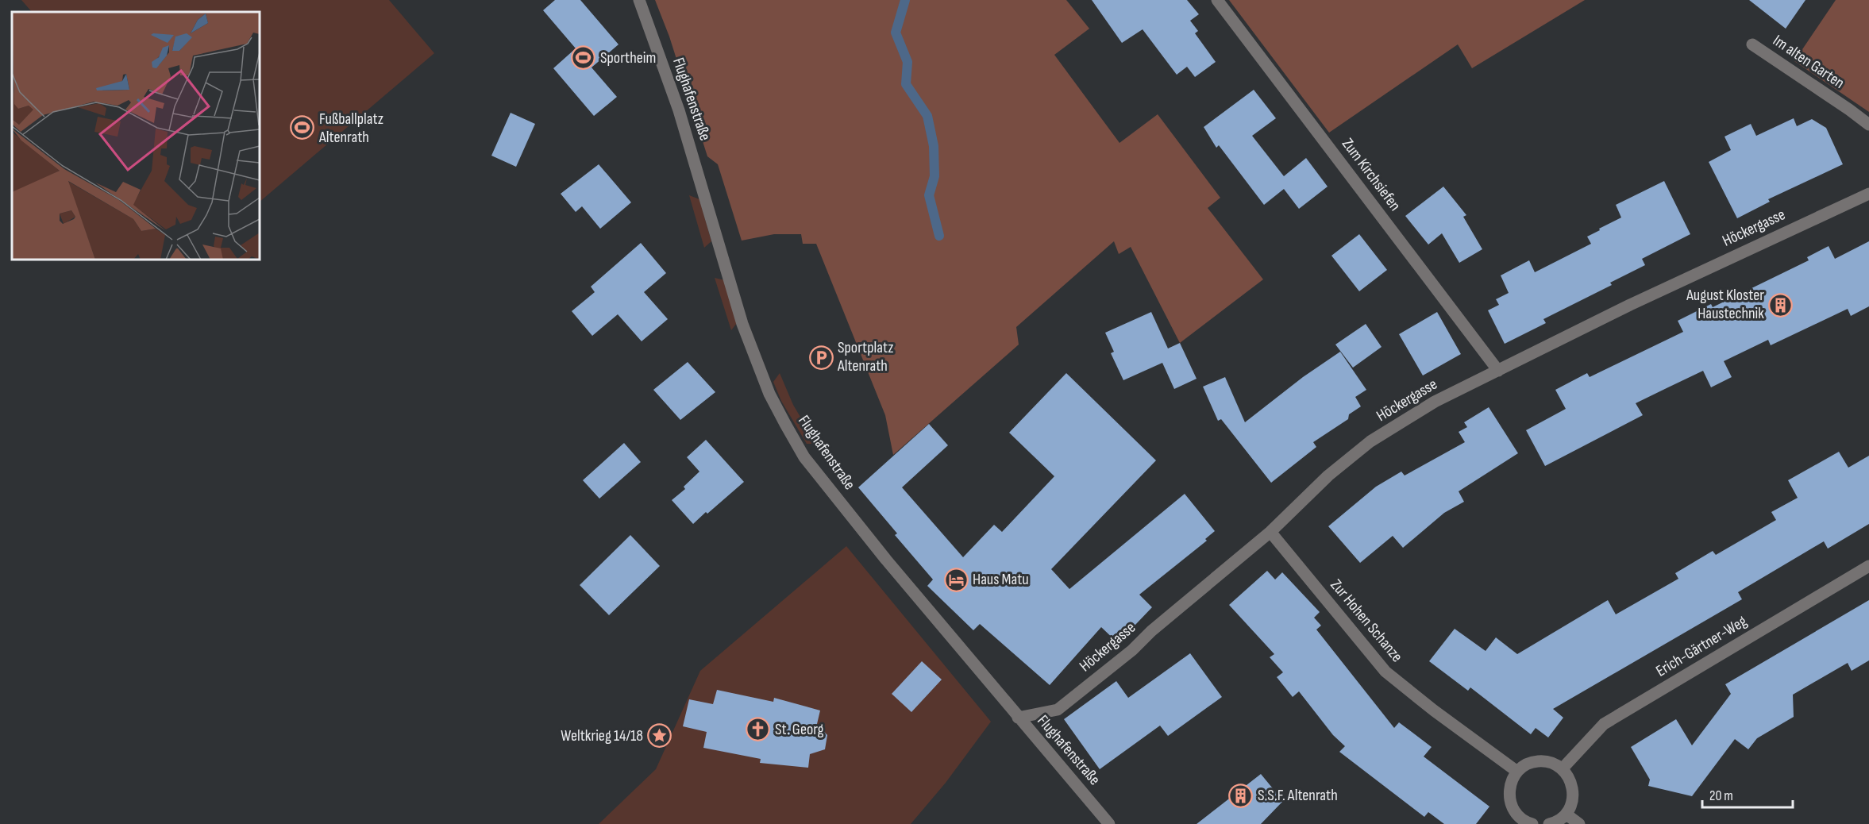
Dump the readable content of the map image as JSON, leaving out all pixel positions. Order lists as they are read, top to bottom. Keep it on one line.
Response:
{"streets":{"street":["Im alten Garten","Flughafenstraße","Zum Kirchsiefen","Höckergasse","Zur Hohen Schanze","Erich-Gärtner-Weg"]},"crossings":[["Flughafenstraße","Höckergasse"],["Zum Kirchsiefen","Höckergasse"],["Höckergasse","Zur Hohen Schanze"]],"places":{"sports":["Sportheim","Fußballplatz Altenrath"],"building":["August Kloster Haustechnik","S.S.F. Altenrath"],"parking":["Sportplatz Altenrath"],"hotel":["Haus Matu"],"church":["St. Georg"],"place":["Weltkrieg 14/18"]},"scale_bar":"20 m"}
